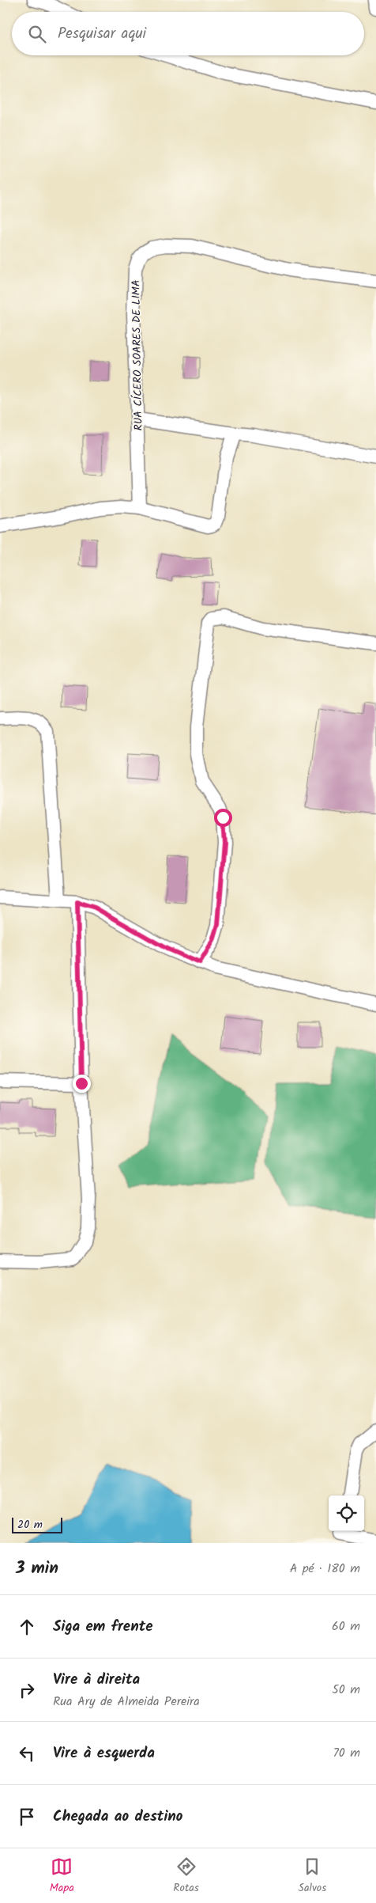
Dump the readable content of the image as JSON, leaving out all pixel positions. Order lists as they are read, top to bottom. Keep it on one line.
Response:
{"streets":{"street":["RUA CÍCERO SOARES DE LIMA"]},"scale_bar":"20 m","page":{"search":"Pesquisar aqui","scale":"20 m","heading":["3 min","A pé · 180 m"],"list":[["Siga em frente","60 m"],["Vire à direita","Rua Ary de Almeida Pereira","50 m"],["Vire à esquerda","70 m"],"Chegada ao destino"],"nav":["Mapa","Rotas","Salvos"]}}
